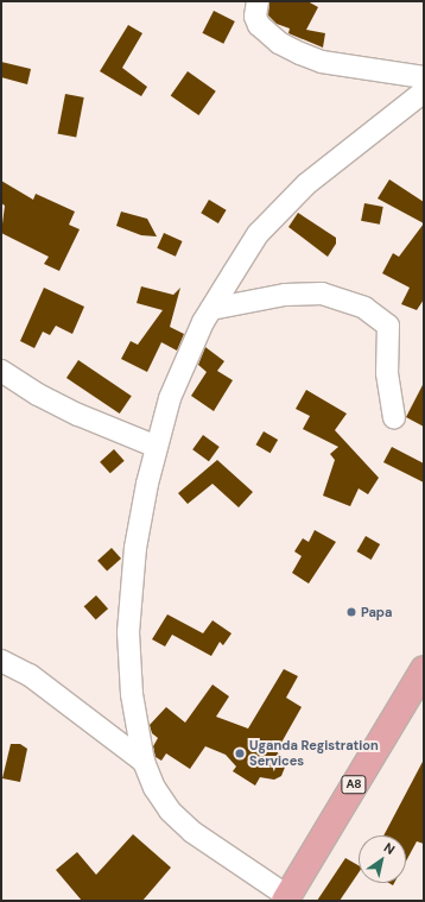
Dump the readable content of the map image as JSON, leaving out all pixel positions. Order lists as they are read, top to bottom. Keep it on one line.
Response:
{"streets":{"main road":["A8"]},"places":["Papa","Uganda Registration Services"],"north":"top right"}
